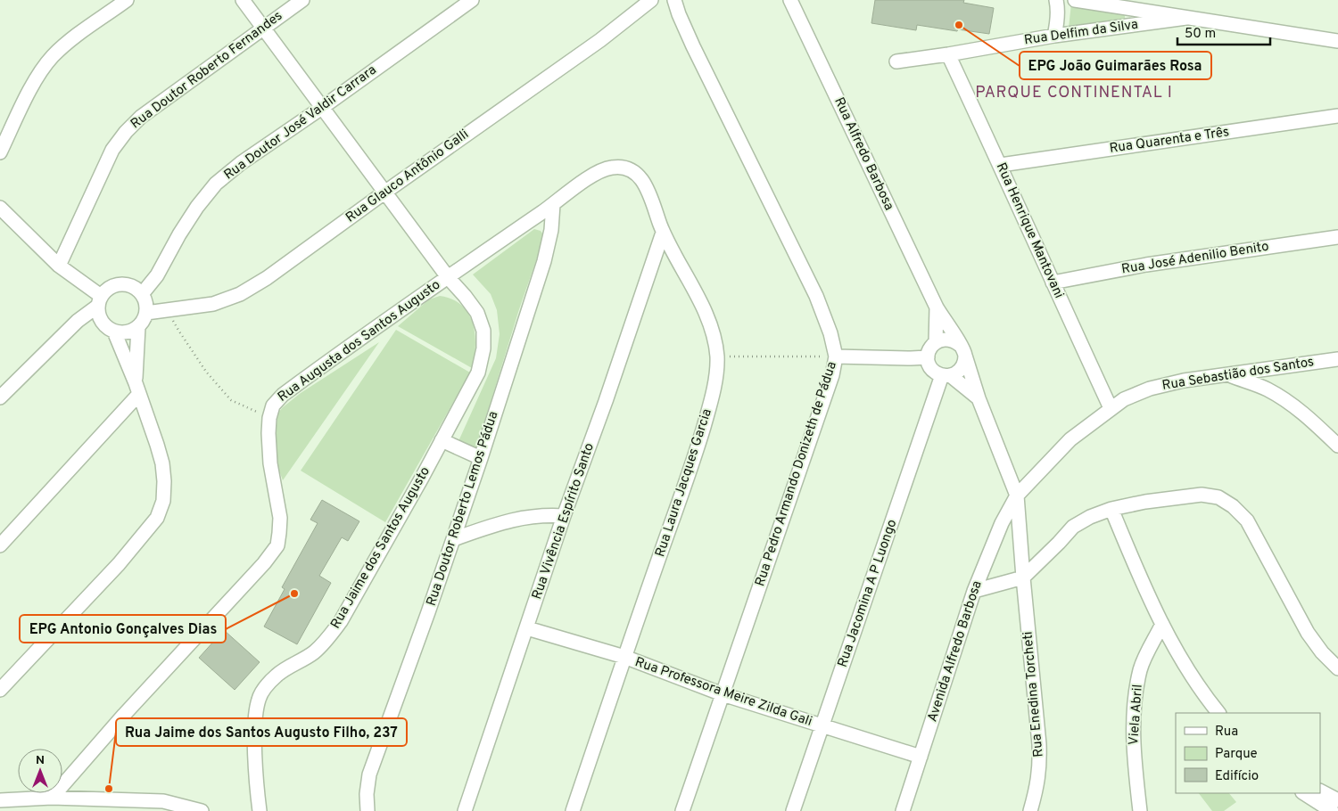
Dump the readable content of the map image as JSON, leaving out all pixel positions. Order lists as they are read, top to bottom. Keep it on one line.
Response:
{"streets":{"street":["Rua Delfim da Silva","Rua Doutor Roberto Fernandes","Rua Doutor José Valdir Carrara","Rua Quarenta e Três","Rua Alfredo Barbosa","Rua Glauco Antônio Galli","Rua Henrique Mantovani","Rua José Adenilio Benito","Rua Augusta dos Santos Augusto","Rua Sebastião dos Santos","Rua Pedro Armando Donizeth de Pádua","Rua Laura Jacques Garcia","Rua Doutor Roberto Lemos Pádua","Rua Vivência Espírito Santo","Rua Jaime dos Santos Augusto","Rua Jacomina A P Luongo","Avenida Alfredo Barbosa","Rua Professora Meire Zilda Gali","Rua Enedina Torcheti","Viela Abril"]},"crossings":[["Rua Delfim da Silva","Rua Henrique Mantovani"],["Rua Doutor Roberto Fernandes","Rua Jaime dos Santos Augusto"],["Rua Doutor José Valdir Carrara","Rua Glauco Antônio Galli"],["Rua Doutor José Valdir Carrara","Rua Jaime dos Santos Augusto"],["Rua Quarenta e Três","Rua Henrique Mantovani"],["Rua Alfredo Barbosa","Rua Sebastião dos Santos"],["Rua Alfredo Barbosa","Rua Jacomina A P Luongo"],["Rua Alfredo Barbosa","Avenida Alfredo Barbosa"],["Rua Alfredo Barbosa","Rua Enedina Torcheti"],["Rua Glauco Antônio Galli","Rua Jaime dos Santos Augusto"],["Rua Henrique Mantovani","Rua José Adenilio Benito"],["Rua Henrique Mantovani","Rua Sebastião dos Santos"],["Rua Augusta dos Santos Augusto","Rua Laura Jacques Garcia"],["Rua Augusta dos Santos Augusto","Rua Doutor Roberto Lemos Pádua"],["Rua Augusta dos Santos Augusto","Rua Jaime dos Santos Augusto"],["Rua Sebastião dos Santos","Avenida Alfredo Barbosa"],["Rua Sebastião dos Santos","Rua Enedina Torcheti"],["Rua Pedro Armando Donizeth de Pádua","Rua Professora Meire Zilda Gali"],["Rua Laura Jacques Garcia","Rua Vivência Espírito Santo"],["Rua Laura Jacques Garcia","Rua Professora Meire Zilda Gali"],["Rua Vivência Espírito Santo","Rua Professora Meire Zilda Gali"],["Rua Jacomina A P Luongo","Rua Professora Meire Zilda Gali"],["Avenida Alfredo Barbosa","Rua Professora Meire Zilda Gali"],["Avenida Alfredo Barbosa","Rua Enedina Torcheti"]],"districts":["PARQUE CONTINENTAL I"],"places":["EPG João Guimarães Rosa","EPG Antonio Gonçalves Dias","Rua Jaime dos Santos Augusto Filho, 237"],"legend":["Rua","Parque","Edifício"],"scale_bar":"50 m","north":"top"}
